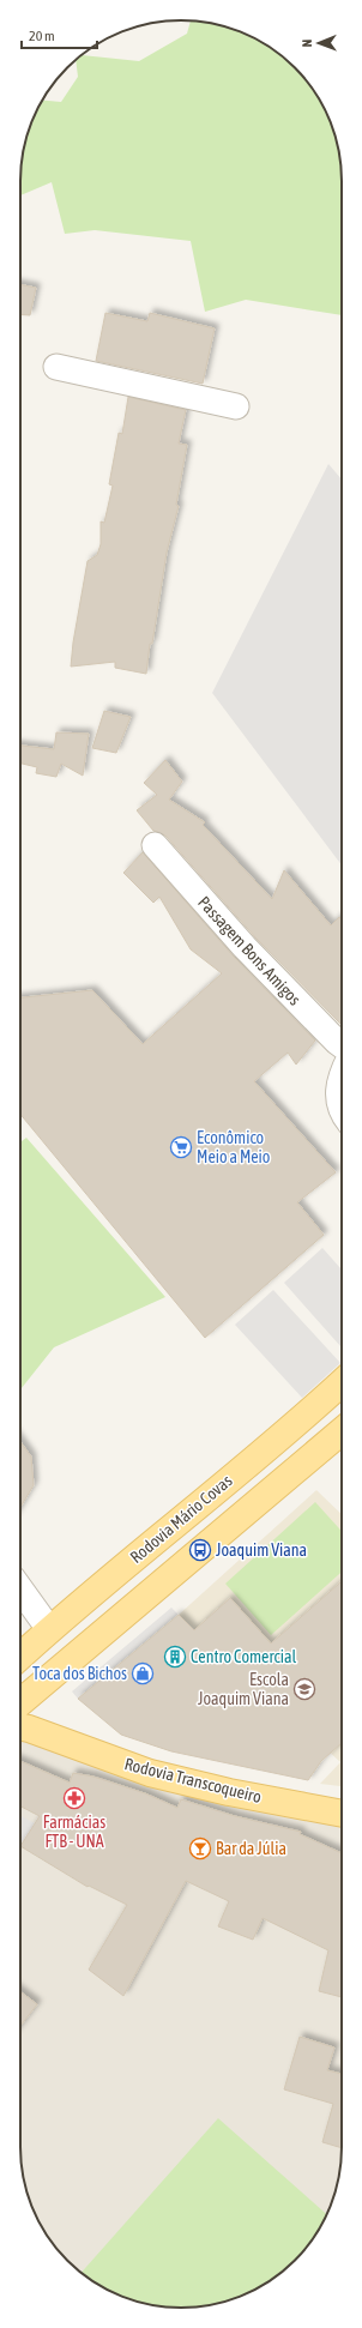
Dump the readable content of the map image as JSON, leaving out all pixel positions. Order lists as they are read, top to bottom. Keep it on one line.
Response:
{"streets":{"main road":["Rodovia Mário Covas","Rodovia Transcoqueiro"],"street":["Passagem Bons Amigos"]},"places":{"supermarket":["Econômico Meio a Meio"],"bus stop":["Joaquim Viana"],"building":["Centro Comercial"],"shop":["Toca dos Bichos"],"school or university":["Escola Joaquim Viana"],"pharmacy":["Farmácias FTB - UNA"],"bar":["Bar da Júlia"]},"scale_bar":"20 m","north":"left"}
